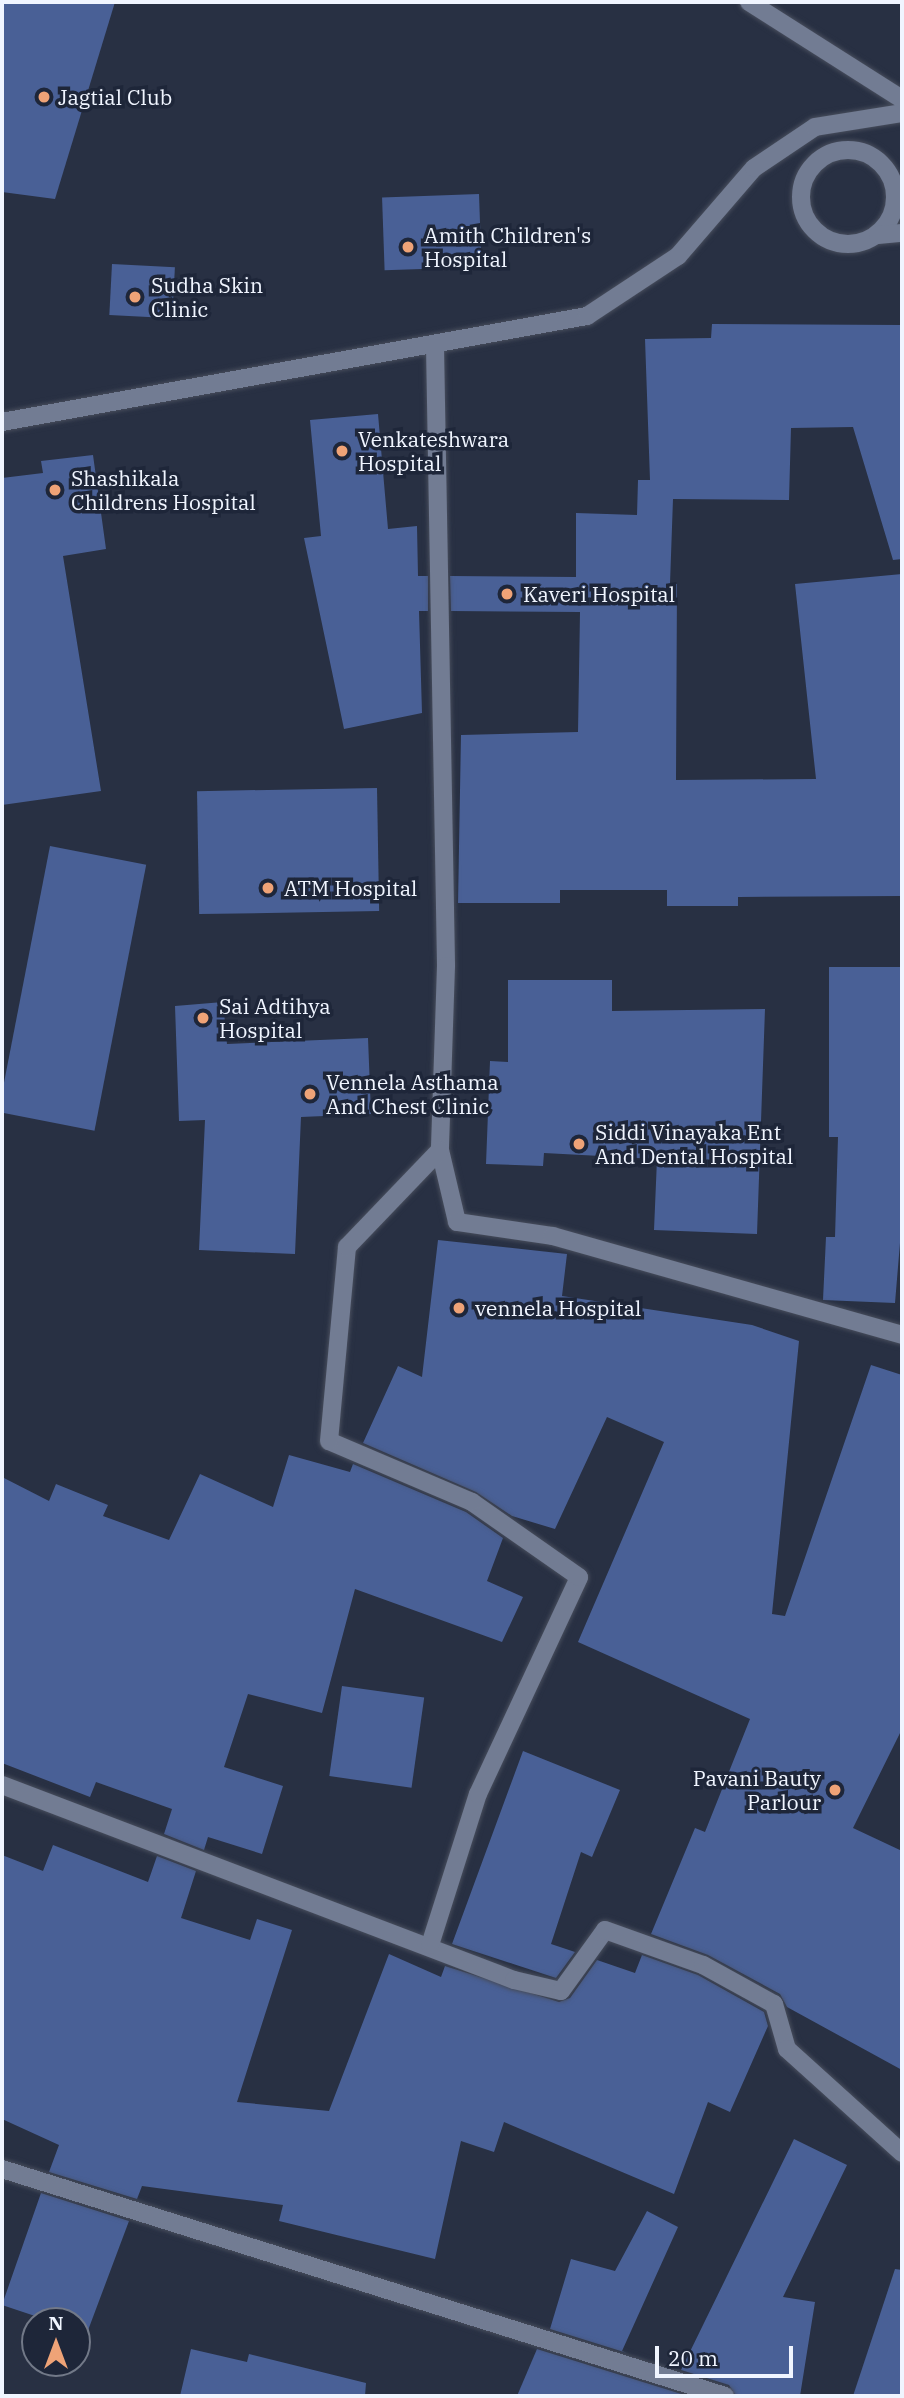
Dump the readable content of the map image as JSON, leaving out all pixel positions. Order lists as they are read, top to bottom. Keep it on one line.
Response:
{"places":["Jagtial Club","Amith Children's Hospital","Sudha Skin Clinic","Venkateshwara Hospital","Shashikala Childrens Hospital","Kaveri Hospital","ATM Hospital","Sai Adtihya Hospital","Vennela Asthama And Chest Clinic","Siddi Vinayaka Ent And Dental Hospital","vennela Hospital","Pavani Bauty Parlour"],"scale_bar":"20 m","north":"top"}
